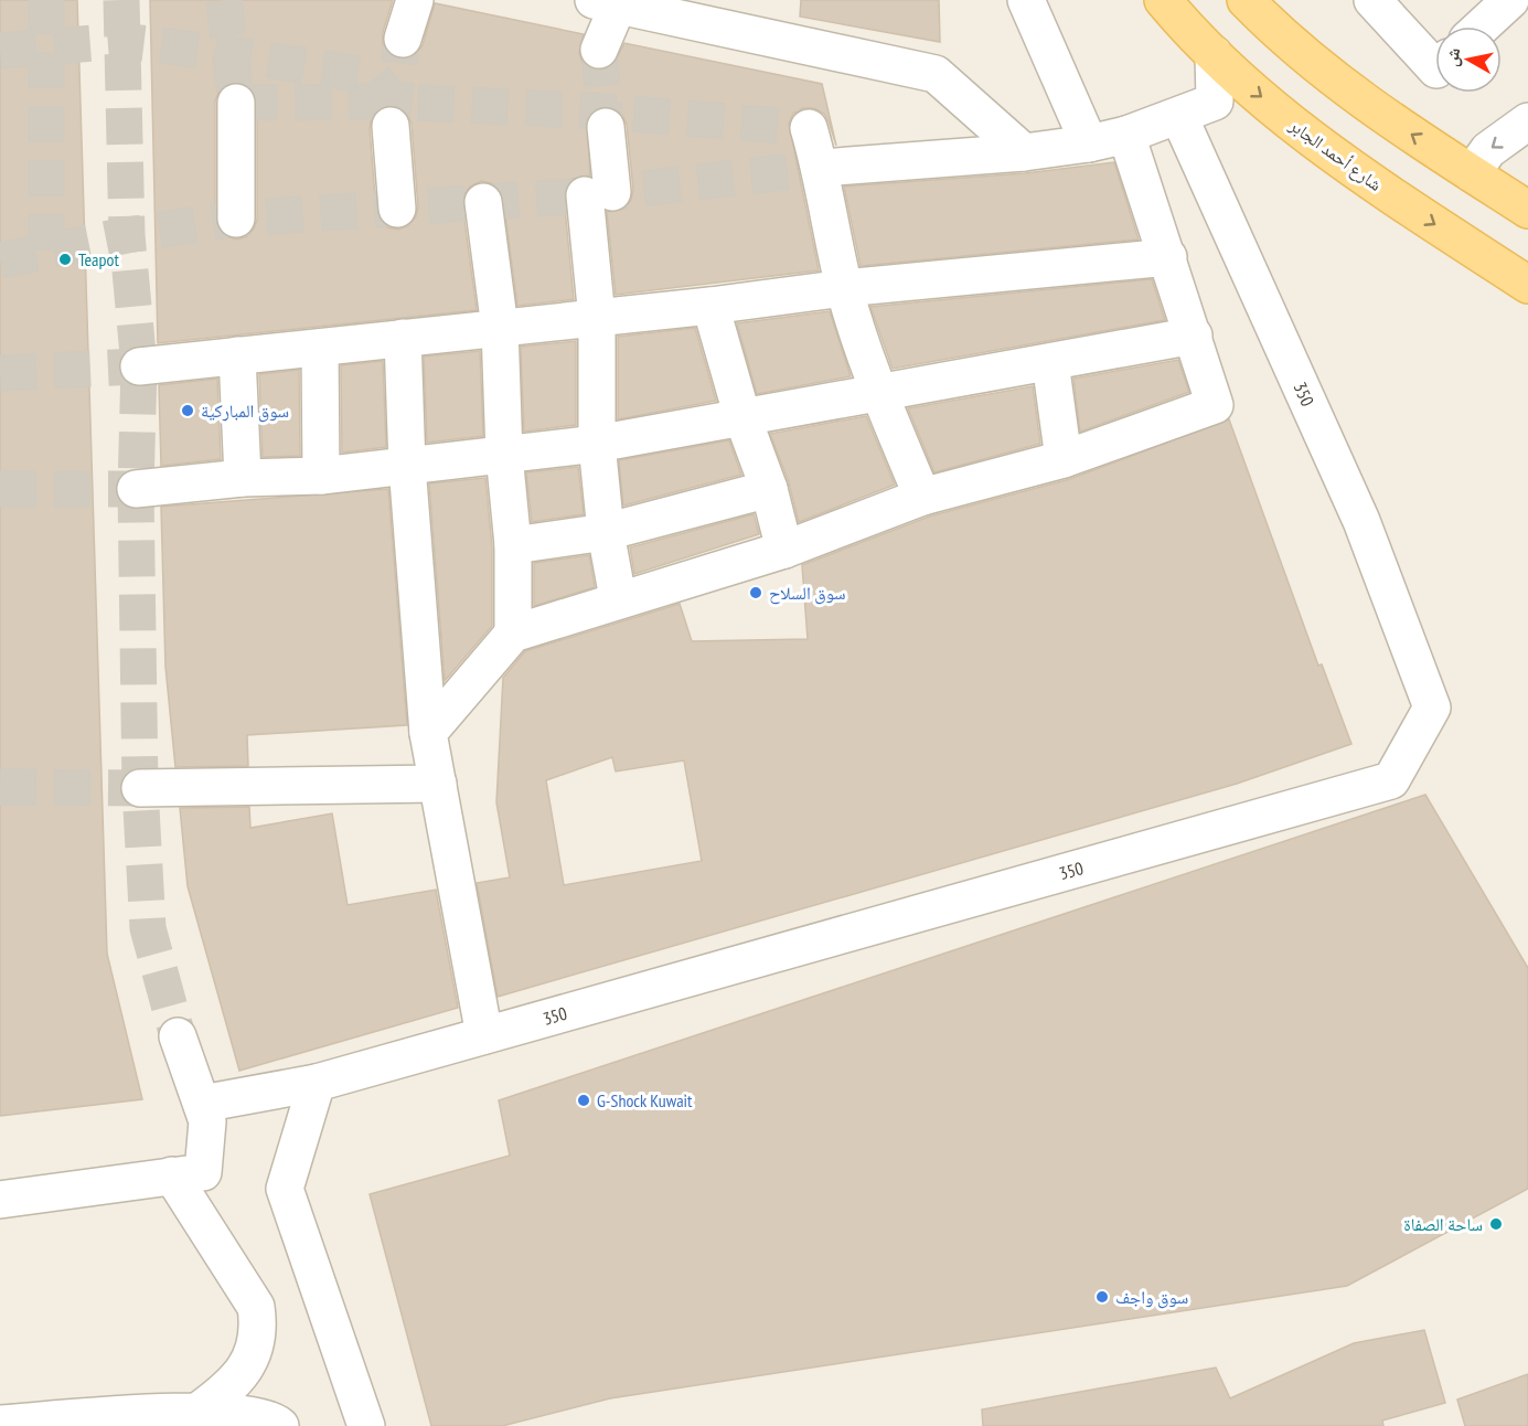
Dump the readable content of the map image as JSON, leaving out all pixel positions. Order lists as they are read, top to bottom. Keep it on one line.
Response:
{"streets":{"main road":["شارع أحمد الجابر"],"street":["350"]},"places":["Teapot","سوق المباركية","سوق السلاح","G-Shock Kuwait","ساحة الصفاة","سوق واجف"],"north":"left"}
